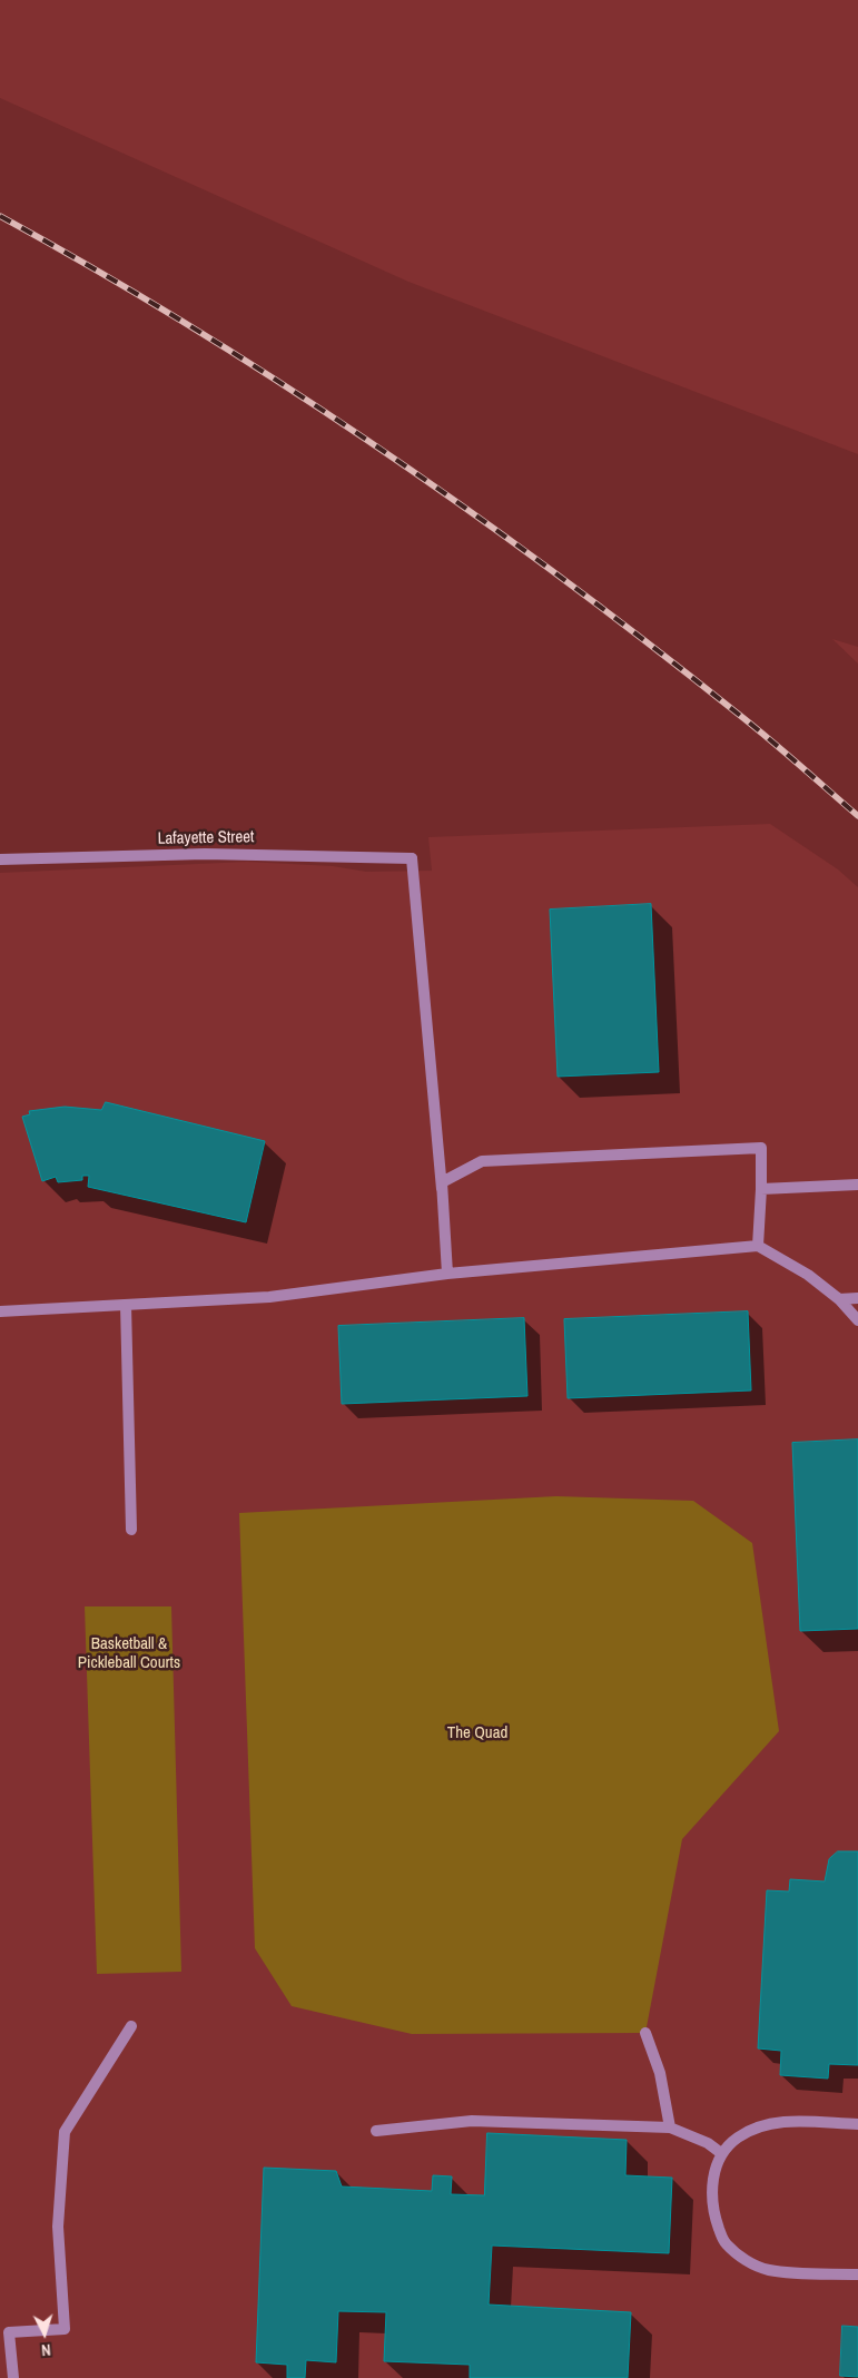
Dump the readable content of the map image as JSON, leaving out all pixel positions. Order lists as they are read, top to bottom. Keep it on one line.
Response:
{"streets":{"street":["Lafayette Street"]},"parks":["Basketball & Pickleball Courts","The Quad"],"north":"bottom"}
